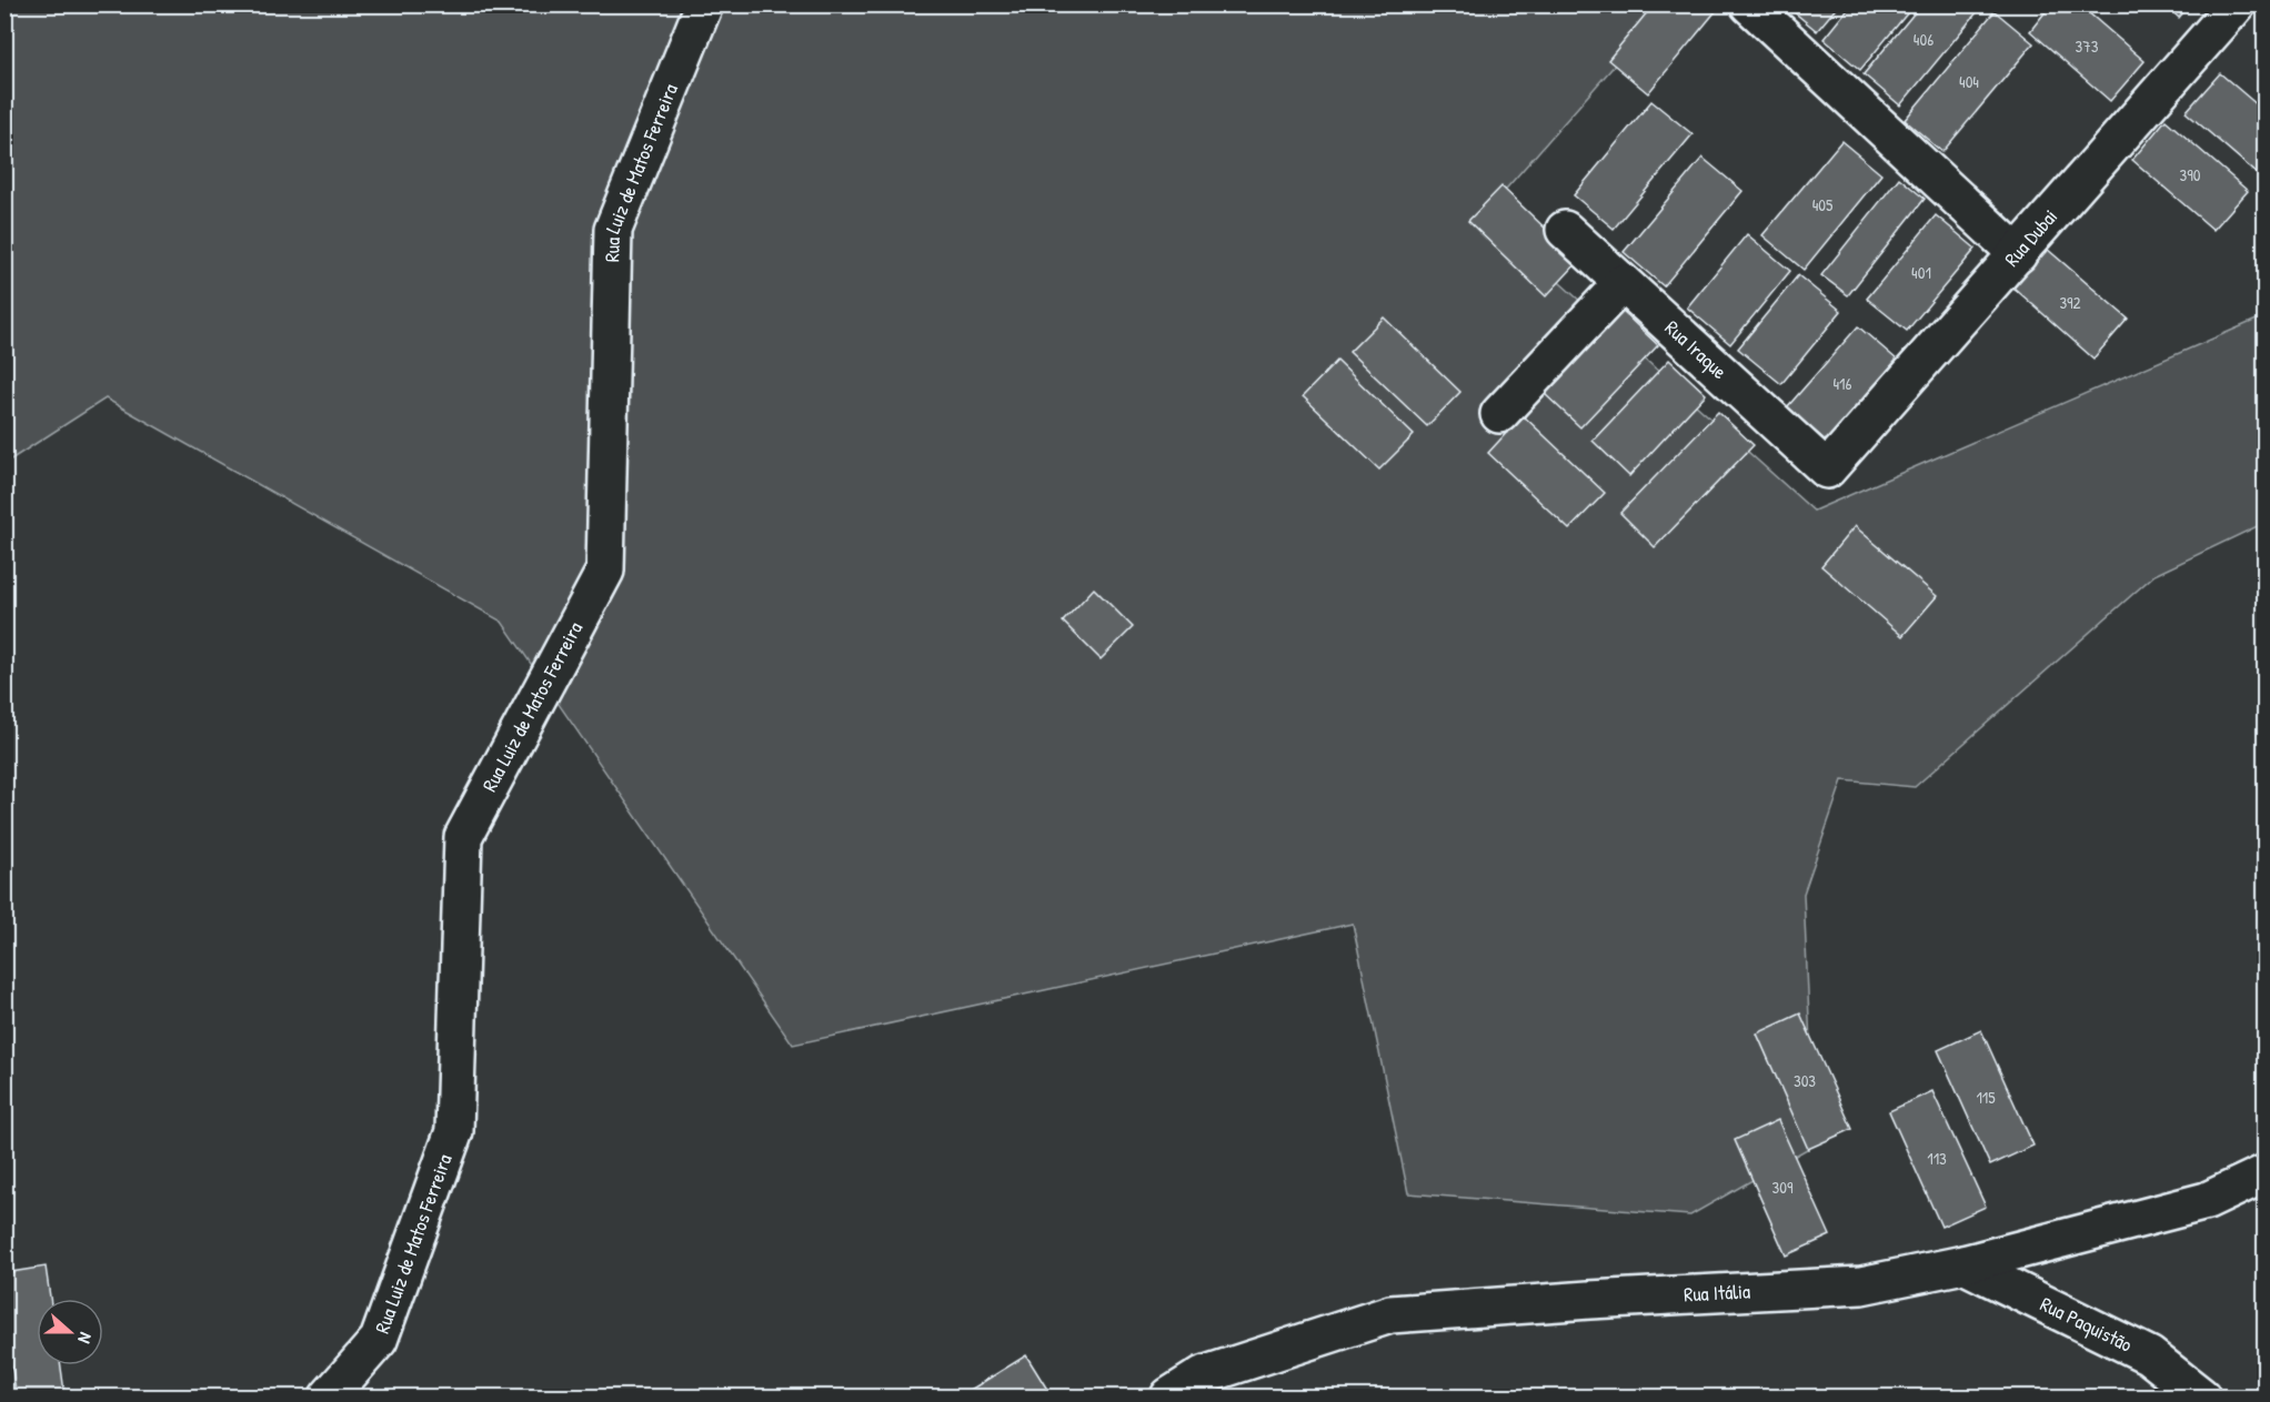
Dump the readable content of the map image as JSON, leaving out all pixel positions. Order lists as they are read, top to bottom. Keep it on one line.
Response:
{"streets":{"street":["Rua Luiz de Matos Ferreira","Rua Dubai","Rua Iraque","Rua Itália","Rua Paquistão"]},"crossings":[["Rua Dubai","Rua Iraque"],["Rua Itália","Rua Paquistão"]],"house_numbers":["406","373","404","390","405","401","392","416","303","115","113","309"],"north":"right"}
